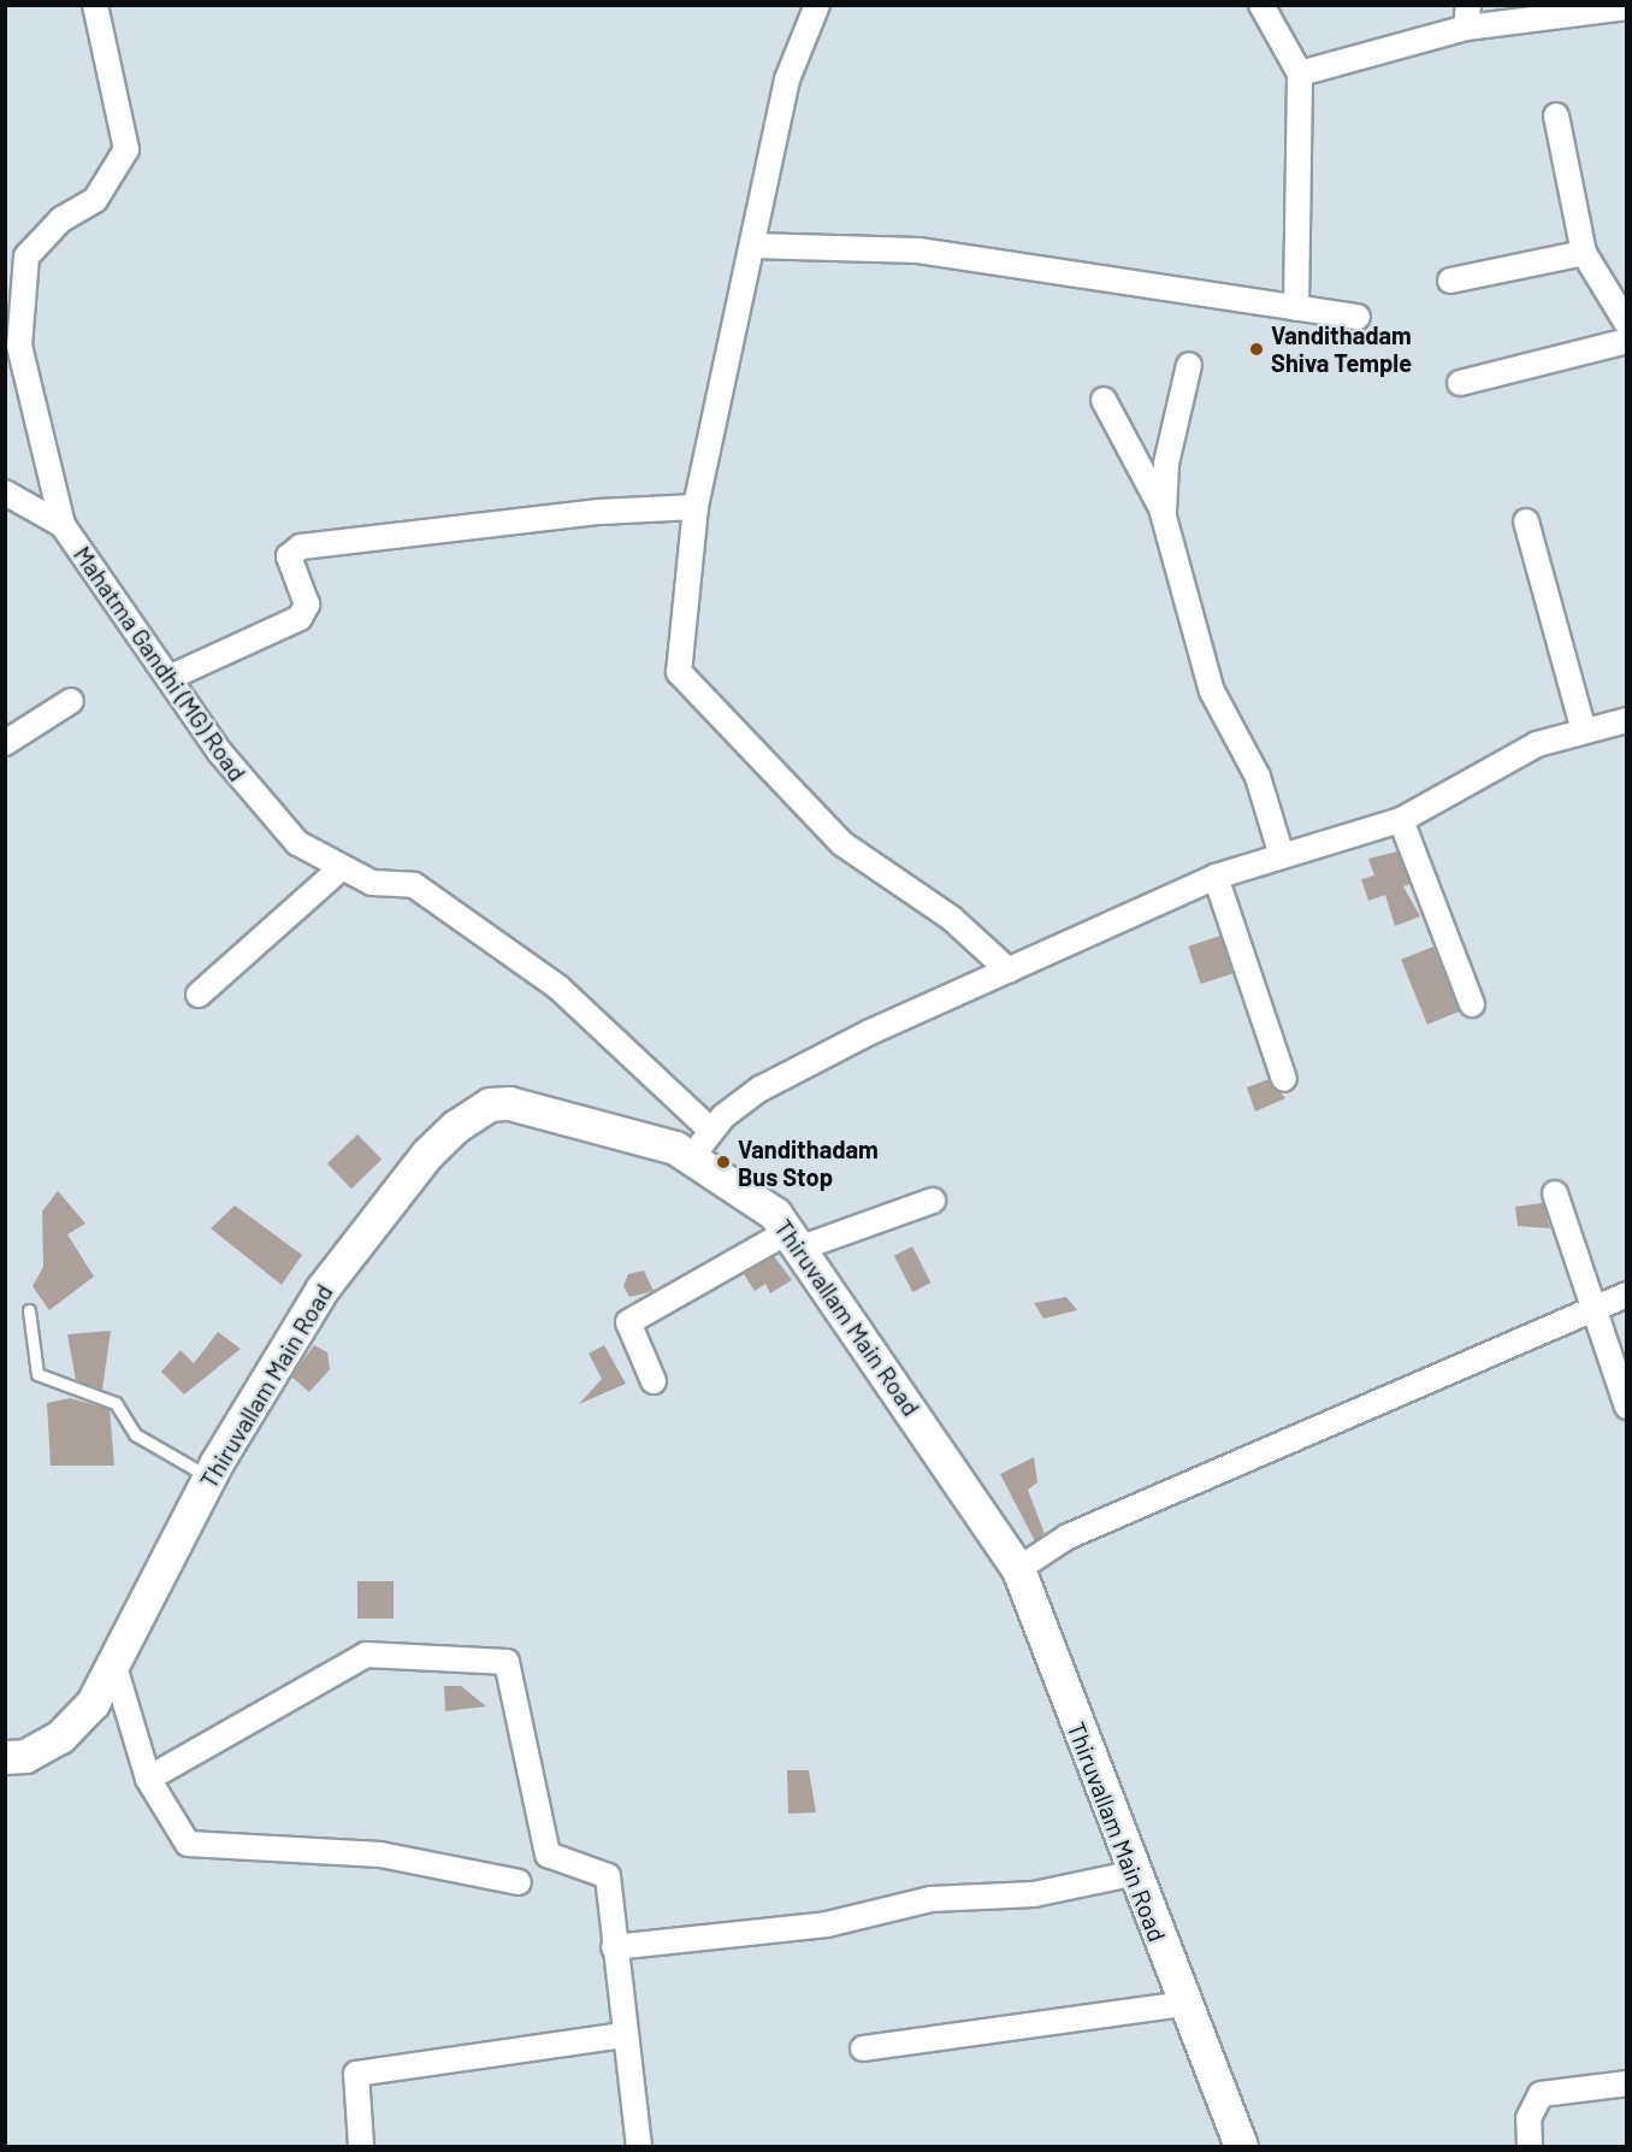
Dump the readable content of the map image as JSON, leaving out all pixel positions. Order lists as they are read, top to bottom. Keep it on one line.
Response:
{"streets":{"main road":["Thiruvallam Main Road"],"street":["Mahatma Gandhi (MG) Road"]},"crossings":[["Mahatma Gandhi (MG) Road","Thiruvallam Main Road"]],"places":["Vandithadam Shiva Temple","Vandithadam Bus Stop"]}
